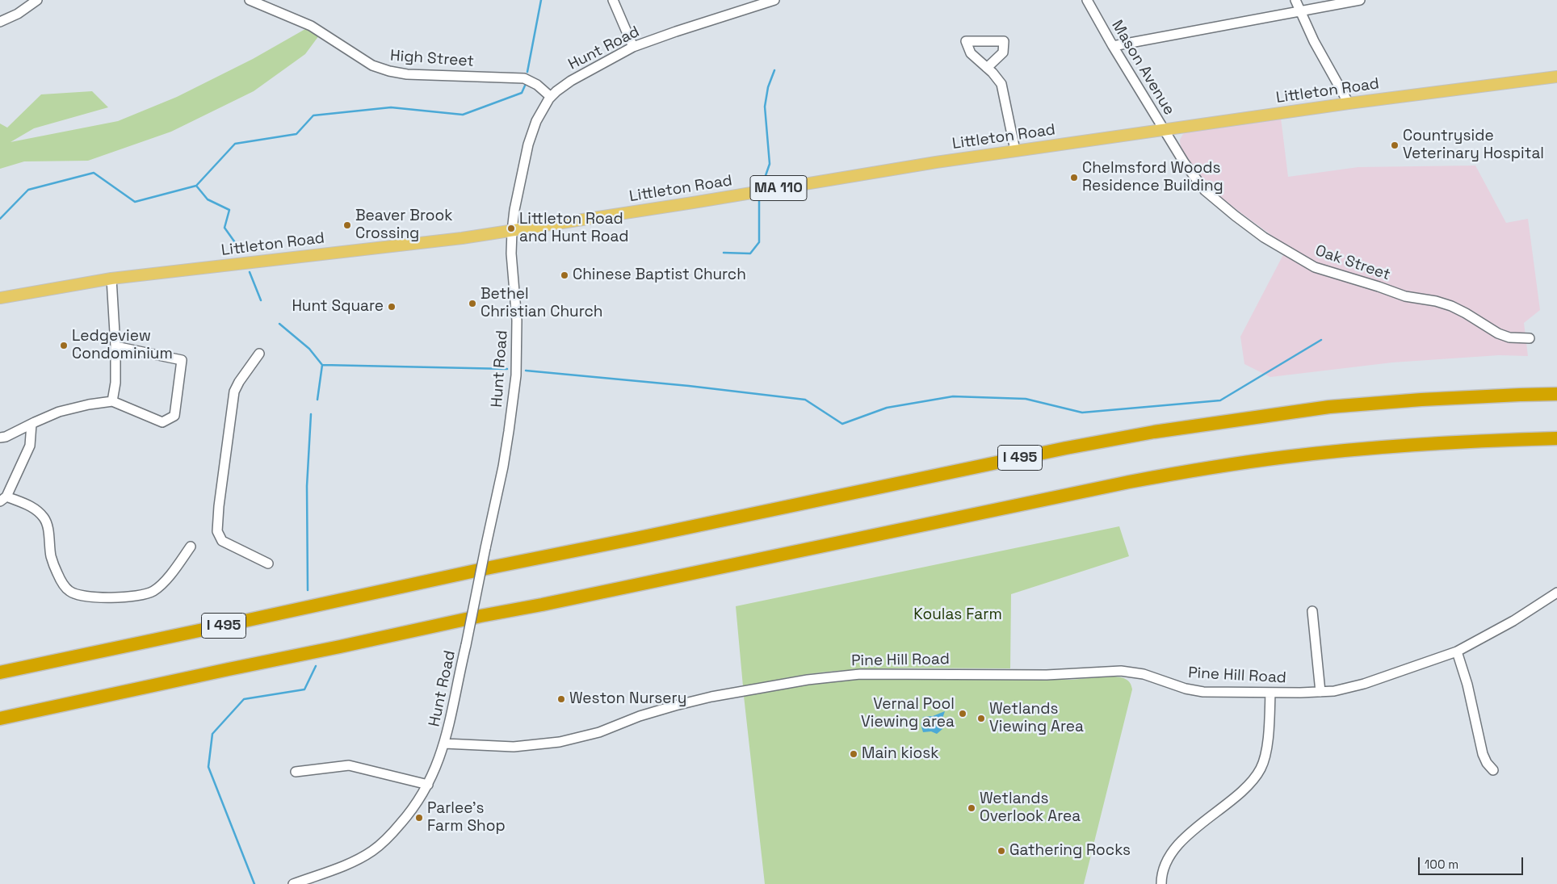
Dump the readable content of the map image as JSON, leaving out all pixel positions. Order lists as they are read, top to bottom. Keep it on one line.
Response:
{"streets":{"highway":["I 495"],"main road":["Littleton Road","MA 110"],"street":["Hunt Road","High Street","Mason Avenue","Oak Street","Pine Hill Road"]},"crossings":[["Hunt Road","High Street"],["Hunt Road","Littleton Road"],["Hunt Road","Pine Hill Road"],["Mason Avenue","Littleton Road"],["Mason Avenue","Oak Street"],["Littleton Road","Oak Street"]],"parks":["Koulas Farm"],"places":["Countryside Veterinary Hospital","Chelmsford Woods Residence Building","Beaver Brook Crossing","Littleton Road and Hunt Road","Chinese Baptist Church","Bethel Christian Church","Hunt Square","Ledgeview Condominium","Weston Nursery","Vernal Pool Viewing area","Wetlands Viewing Area","Main kiosk","Wetlands Overlook Area","Parlee's Farm Shop","Gathering Rocks"],"scale_bar":"100 m"}
